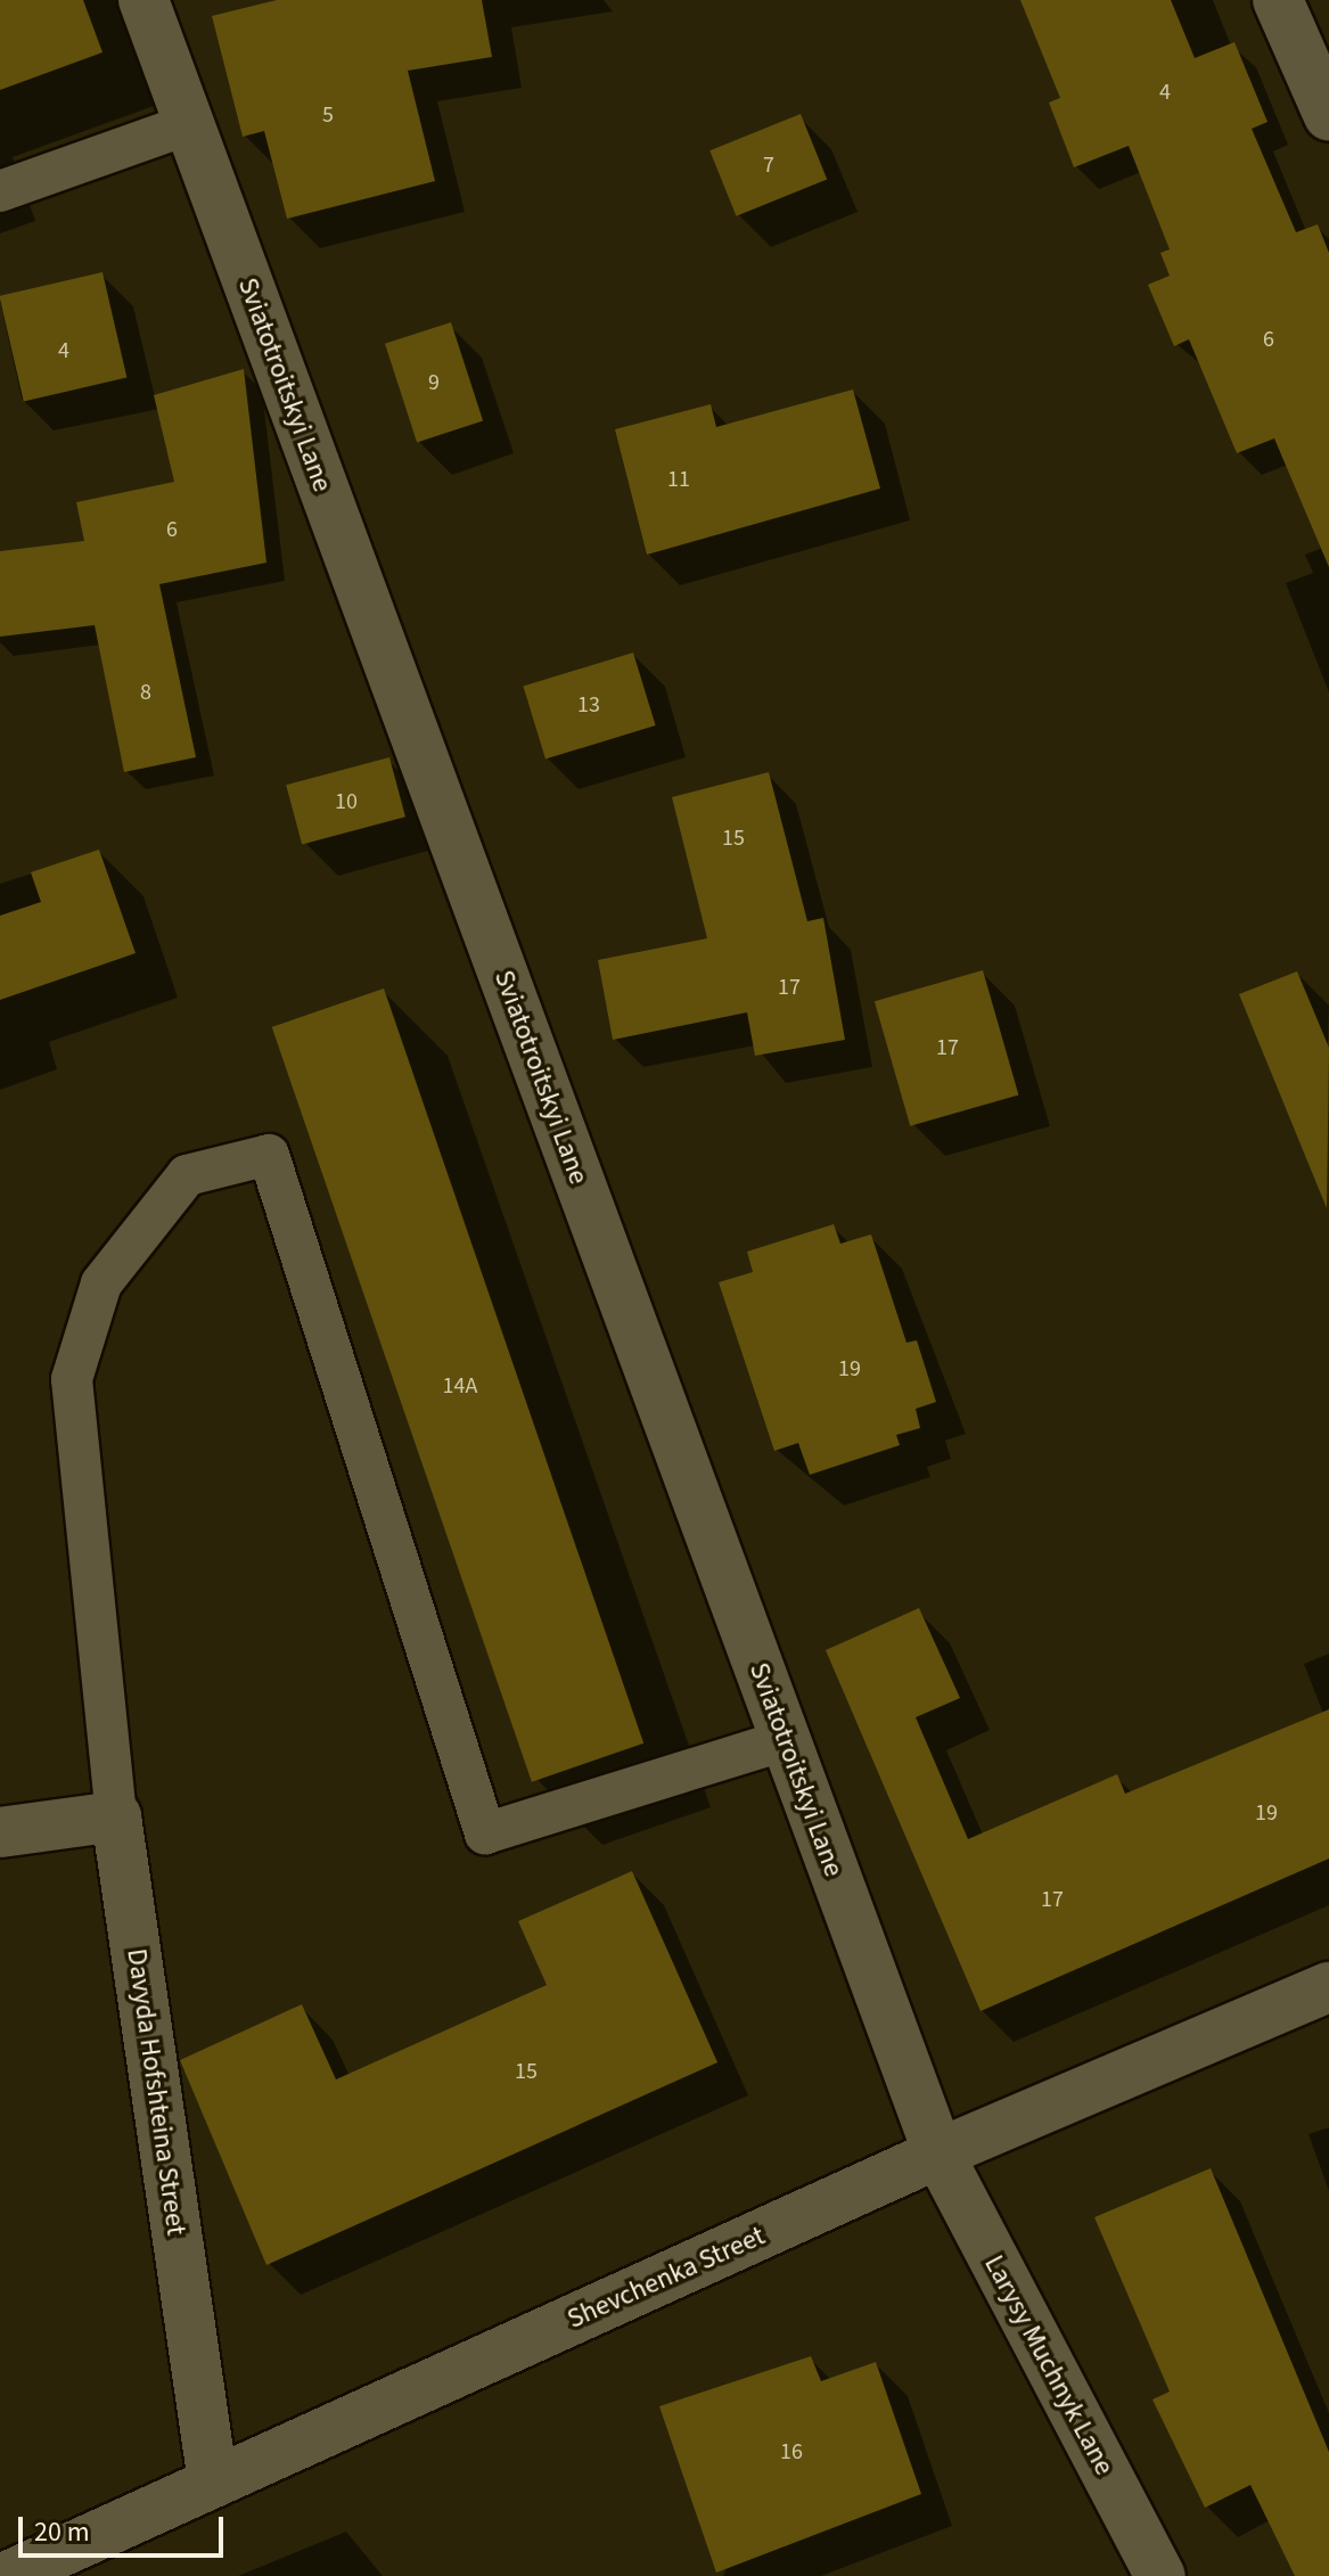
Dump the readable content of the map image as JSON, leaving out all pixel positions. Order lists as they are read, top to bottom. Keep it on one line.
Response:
{"streets":{"street":["Sviatotroitskyi Lane","Davyda Hofshteina Street","Shevchenka Street","Larysy Muchnyk Lane"]},"crossings":[["Sviatotroitskyi Lane","Shevchenka Street"],["Sviatotroitskyi Lane","Larysy Muchnyk Lane"],["Davyda Hofshteina Street","Shevchenka Street"],["Shevchenka Street","Larysy Muchnyk Lane"]],"house_numbers":["4","5","7","6","4","9","11","6","8","13","10","15","17","17","19","14А","19","17","15","16"],"scale_bar":"20 m"}
